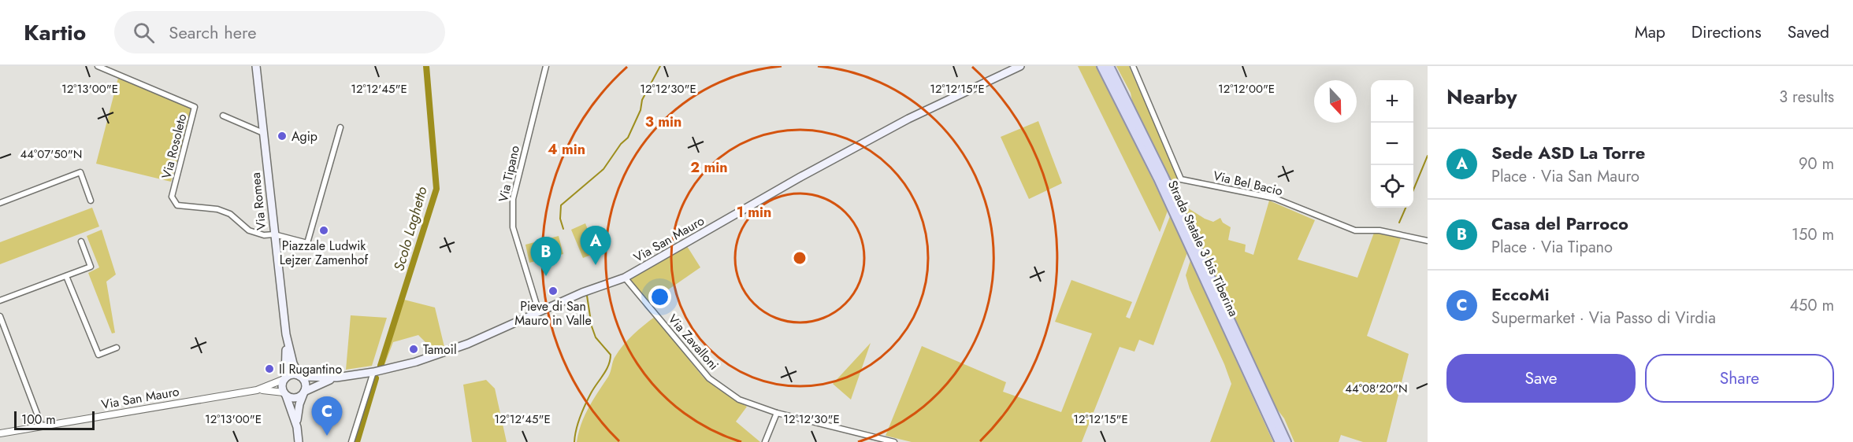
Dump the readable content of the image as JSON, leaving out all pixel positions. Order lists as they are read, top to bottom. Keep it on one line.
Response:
{"streets":{"highway":["Strada Statale 3 bis Tiberina"],"main road":["Via Romea","Via San Mauro"],"street":["Via Rosoleto","Via Tipano","Via Bel Bacio","Via Zavalloni"]},"crossings":[["Via Rosoleto","Via Romea"],["Via Tipano","Via San Mauro"],["Via Romea","Via San Mauro"],["Via San Mauro","Via Zavalloni"]],"water":["Scolo Laghetto"],"places":["Agip","Piazzale Ludwik Lejzer Zamenhof","Pieve di San Mauro in Valle","Tamoil","Il Rugantino"],"scale_bar":"100 m","north":"bottom","page":{"header":"Kartio","search":"Search here","nav":["Map","Directions","Saved"],"heading":["Nearby","3 results"],"map_buttons":["+","−"],"list":[{"mark":"A","name":"Sede ASD La Torre","note":"Place · Via San Mauro","value":"90 m"},{"mark":"B","name":"Casa del Parroco","note":"Place · Via Tipano","value":"150 m"},{"mark":"C","name":"EccoMi","note":"Supermarket · Via Passo di Virdia","value":"450 m"}],"pins":["A","B","C"],"buttons":["Save","Share"],"scale":"100 m"},"coordinates":["12°13'00\"E","12°12'45\"E","12°12'30\"E","12°12'15\"E","12°12'00\"E","44°07'50\"N","44°08'20\"N"],"rings":["3 min","4 min","2 min","1 min"]}
